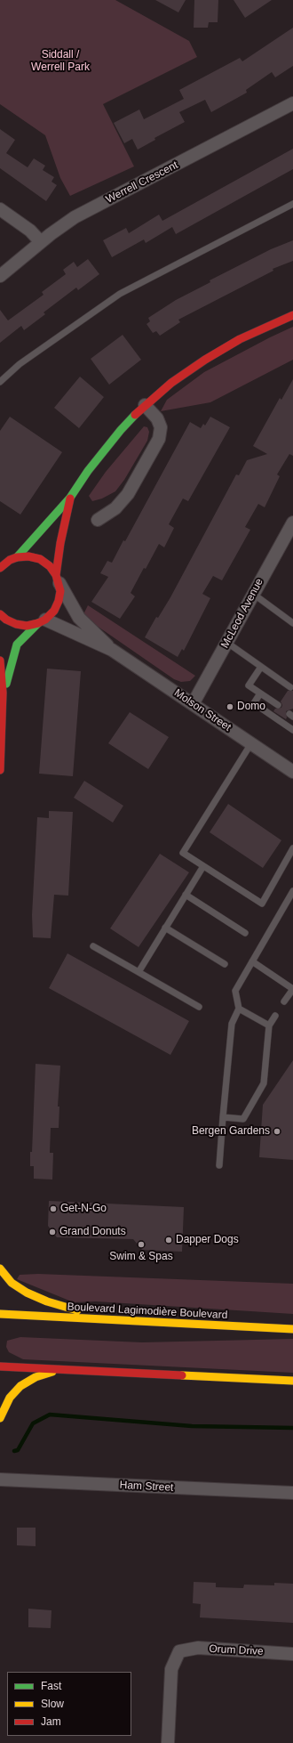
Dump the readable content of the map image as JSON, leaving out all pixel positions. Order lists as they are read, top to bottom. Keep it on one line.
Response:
{"streets":{"street":["Werrell Crescent","McLeod Avenue","Molson Street","Boulevard Lagimodière Boulevard","Ham Street","Orum Drive"]},"crossings":[["McLeod Avenue","Molson Street"]],"parks":["Siddall / Werrell Park"],"places":["Domo","Bergen Gardens","Get-N-Go","Grand Donuts","Dapper Dogs","Swim & Spas"],"legend":["Fast","Slow","Jam"]}
